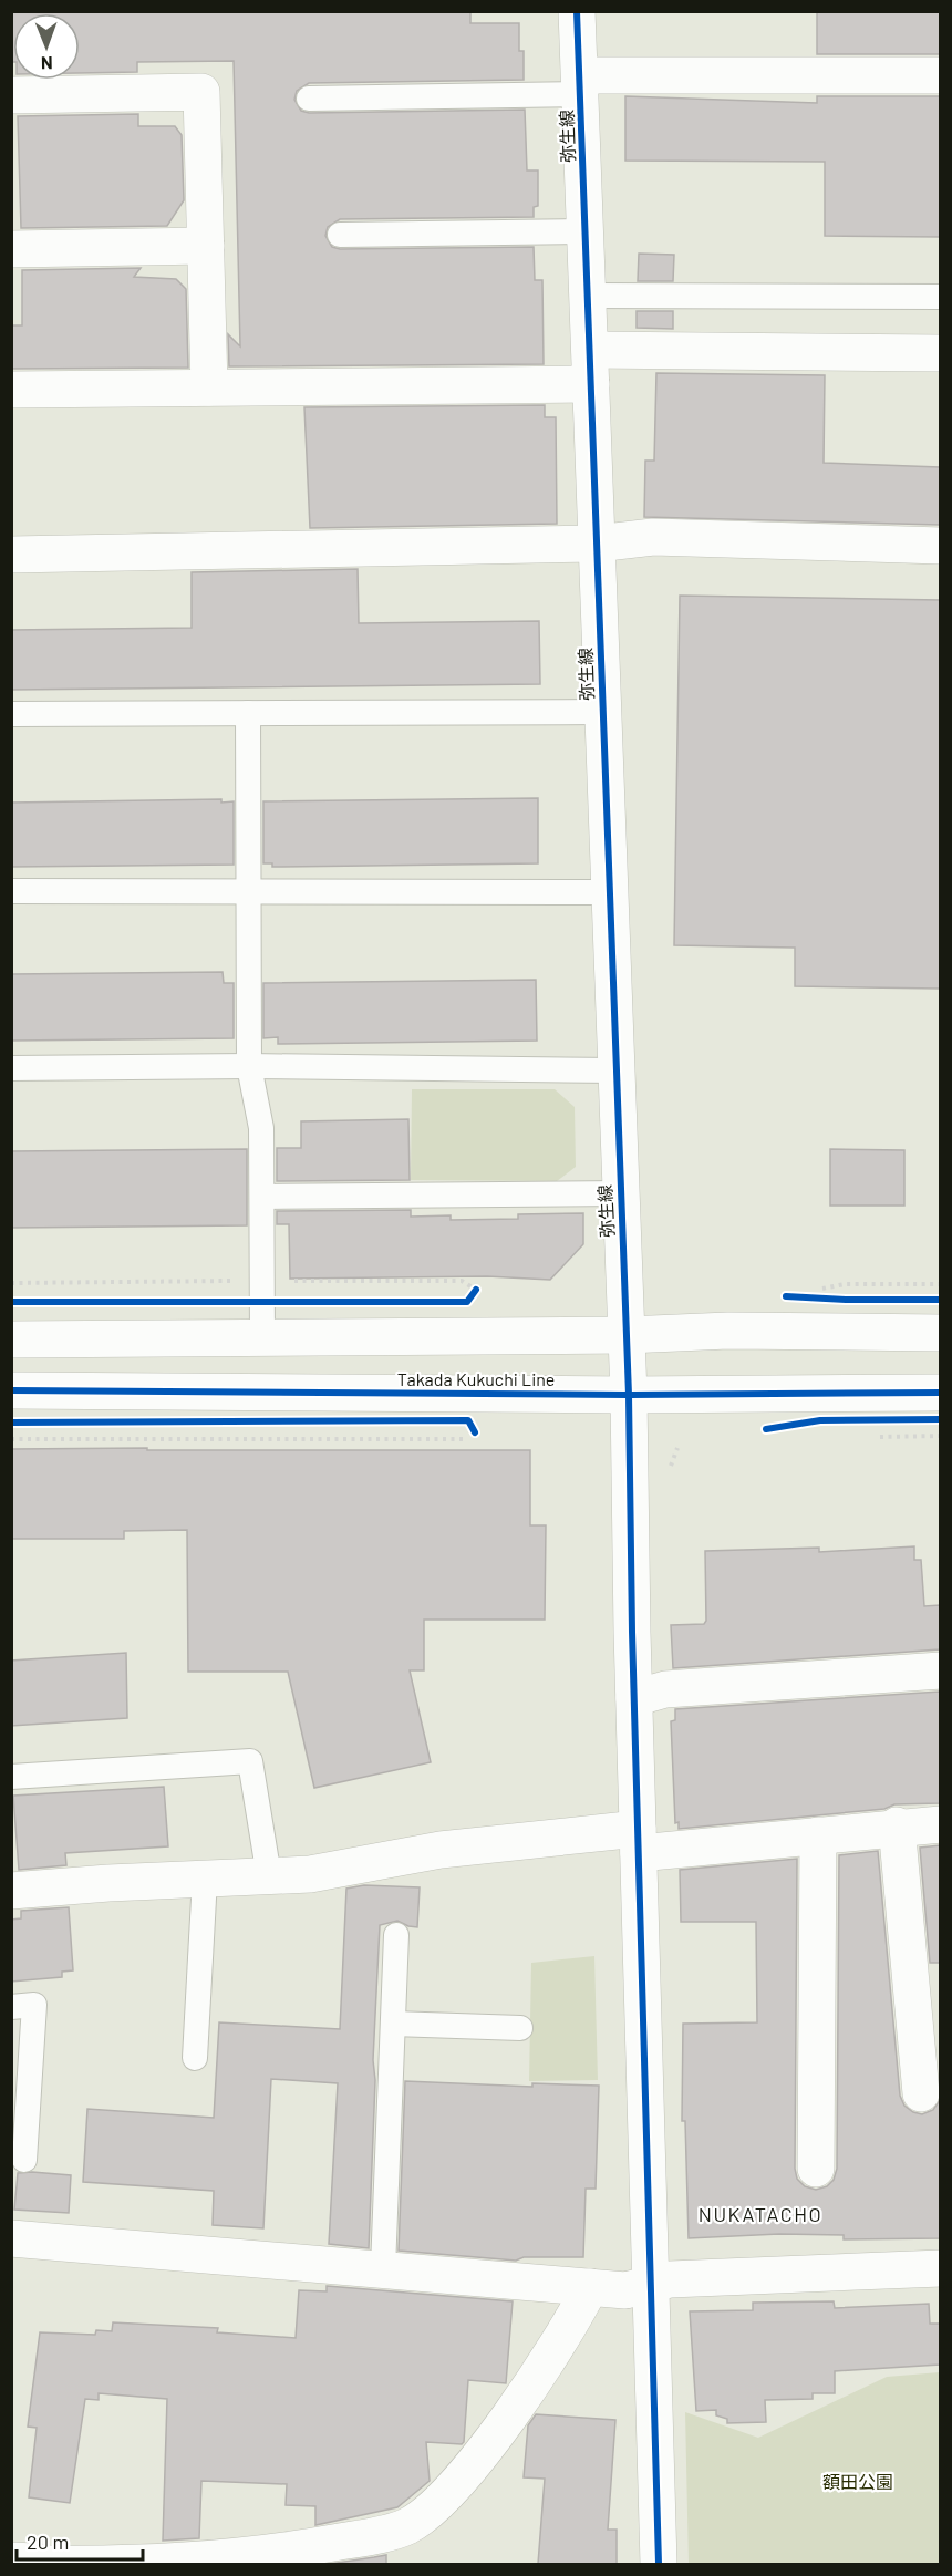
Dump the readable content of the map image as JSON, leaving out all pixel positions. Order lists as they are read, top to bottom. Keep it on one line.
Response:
{"streets":{"street":["弥生線","Takada Kukuchi Line"]},"crossings":[["弥生線","Takada Kukuchi Line"]],"districts":["NUKATACHO"],"parks":["額田公園"],"scale_bar":"20 m","north":"bottom"}
